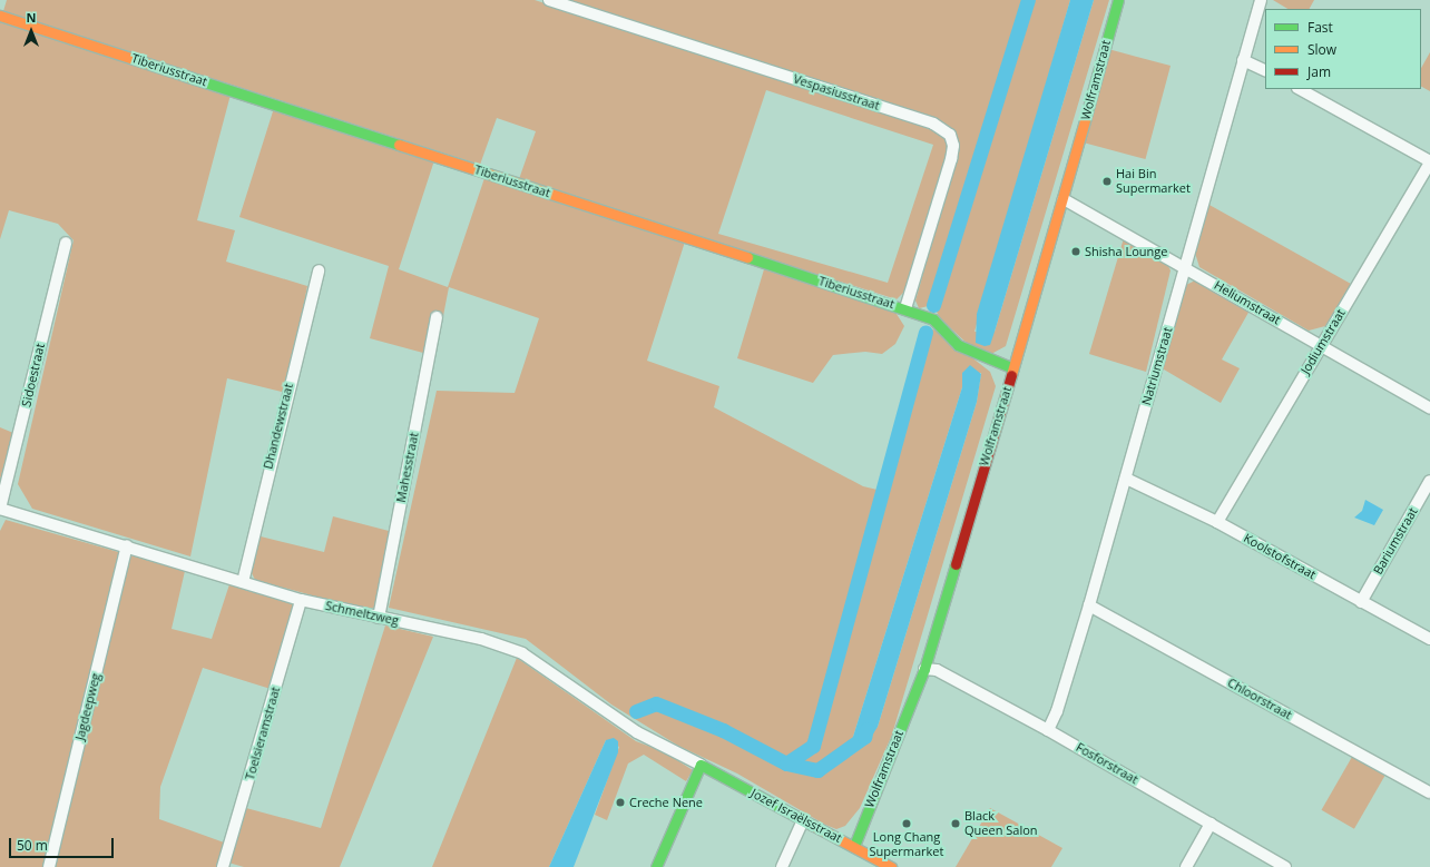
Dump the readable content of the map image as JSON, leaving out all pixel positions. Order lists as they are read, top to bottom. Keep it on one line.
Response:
{"streets":{"street":["Tiberiusstraat","Wolframstraat","Vespasiusstraat","Heliumstraat","Jodiumstraat","Natriumstraat","Sidoestraat","Dhandewstraat","Mahesstraat","Bariumstraat","Koolstofstraat","Schmeltzweg","Chloorstraat","Jagdeepweg","Toelsieramstraat","Fosforstraat","Jozef Israëlsstraat"]},"crossings":[["Tiberiusstraat","Wolframstraat"],["Tiberiusstraat","Vespasiusstraat"],["Wolframstraat","Heliumstraat"],["Wolframstraat","Fosforstraat"],["Wolframstraat","Jozef Israëlsstraat"],["Heliumstraat","Jodiumstraat"],["Heliumstraat","Natriumstraat"],["Jodiumstraat","Koolstofstraat"],["Natriumstraat","Koolstofstraat"],["Natriumstraat","Chloorstraat"],["Natriumstraat","Fosforstraat"],["Sidoestraat","Schmeltzweg"],["Dhandewstraat","Schmeltzweg"],["Mahesstraat","Schmeltzweg"],["Bariumstraat","Koolstofstraat"],["Schmeltzweg","Jagdeepweg"],["Schmeltzweg","Toelsieramstraat"],["Schmeltzweg","Jozef Israëlsstraat"]],"places":["Hai Bin Supermarket","Shisha Lounge","Creche Nene","Long Chang Supermarket","Black Queen Salon"],"legend":["Fast","Slow","Jam"],"scale_bar":"50 m","north":"top"}
